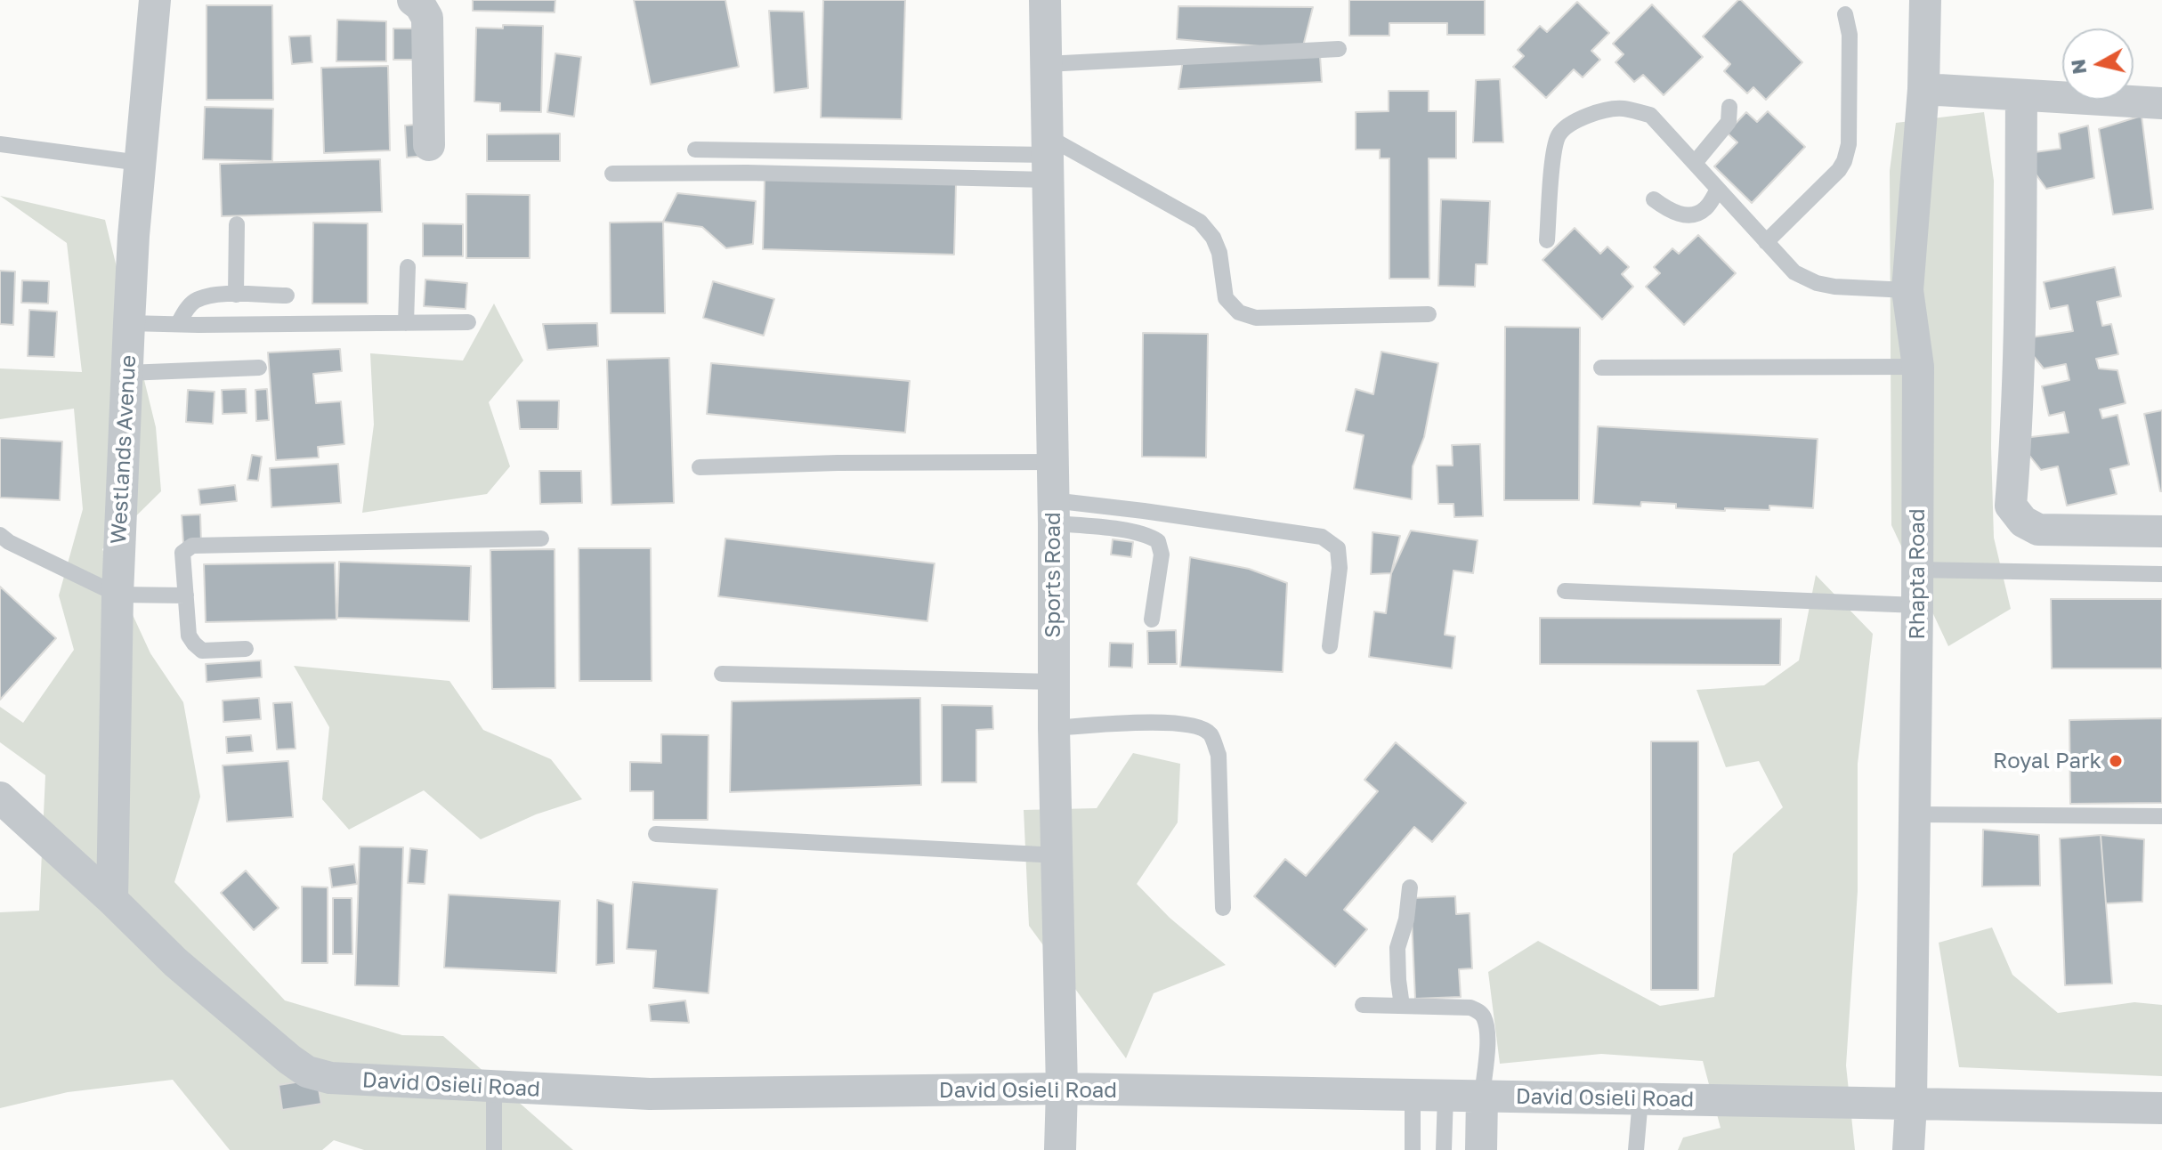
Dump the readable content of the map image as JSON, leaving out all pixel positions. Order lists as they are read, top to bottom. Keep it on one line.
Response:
{"streets":{"street":["Westlands Avenue","Rhapta Road","Sports Road","David Osieli Road"]},"crossings":[["Westlands Avenue","David Osieli Road"],["Rhapta Road","David Osieli Road"],["Sports Road","David Osieli Road"]],"places":["Royal Park"],"north":"left"}
